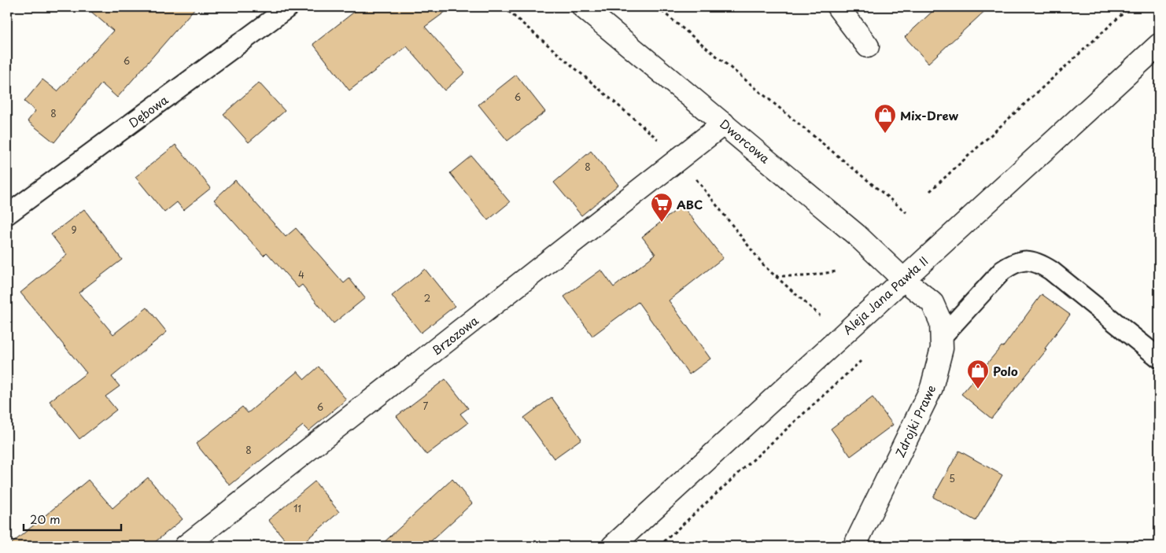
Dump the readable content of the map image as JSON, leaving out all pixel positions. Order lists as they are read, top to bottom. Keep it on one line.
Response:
{"streets":{"street":["Dworcowa","Aleja Jana Pawła II","Brzozowa","Zdrojki Prawe"],"lane":["Dębowa"]},"crossings":[["Dworcowa","Aleja Jana Pawła II"],["Dworcowa","Brzozowa"],["Dworcowa","Zdrojki Prawe"],["Aleja Jana Pawła II","Zdrojki Prawe"]],"places":{"shop":["Mix-Drew","Polo"],"supermarket":["ABC"]},"house_numbers":["6","6","8","8","9","4","2","7","6","8","5","11"],"scale_bar":"20 m"}
